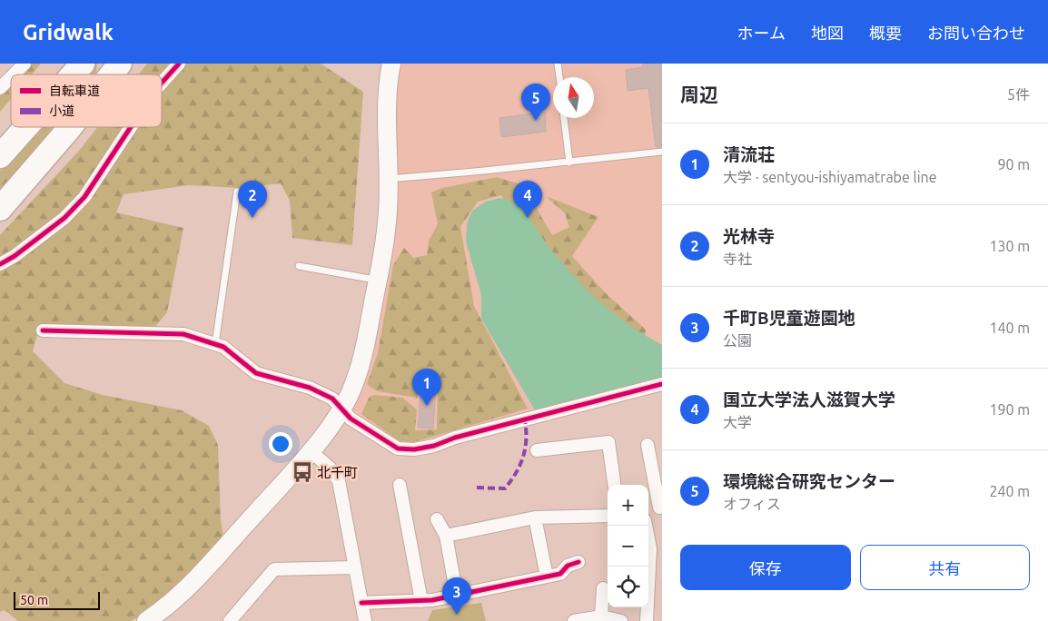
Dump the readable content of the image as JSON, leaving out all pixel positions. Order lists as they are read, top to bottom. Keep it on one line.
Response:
{"places":{"bus stop":["北千町"]},"legend":["自転車道","小道"],"scale_bar":"50 m","north":"top","page":{"header":"Gridwalk","nav":["ホーム","地図","概要","お問い合わせ"],"heading":["周辺","5件"],"pins":["5","2","4","1","3"],"list":[{"mark":"1","name":"清流荘","note":"大学 · sentyou-ishiyamatrabe line","value":"90 m"},{"mark":"2","name":"光林寺","note":"寺社","value":"130 m"},{"mark":"3","name":"千町B児童遊園地","note":"公園","value":"140 m"},{"mark":"4","name":"国立大学法人滋賀大学","note":"大学","value":"190 m"},{"mark":"5","name":"環境総合研究センター","note":"オフィス","value":"240 m"}],"map_buttons":["+","−"],"buttons":["保存","共有"],"scale":"50 m"}}
